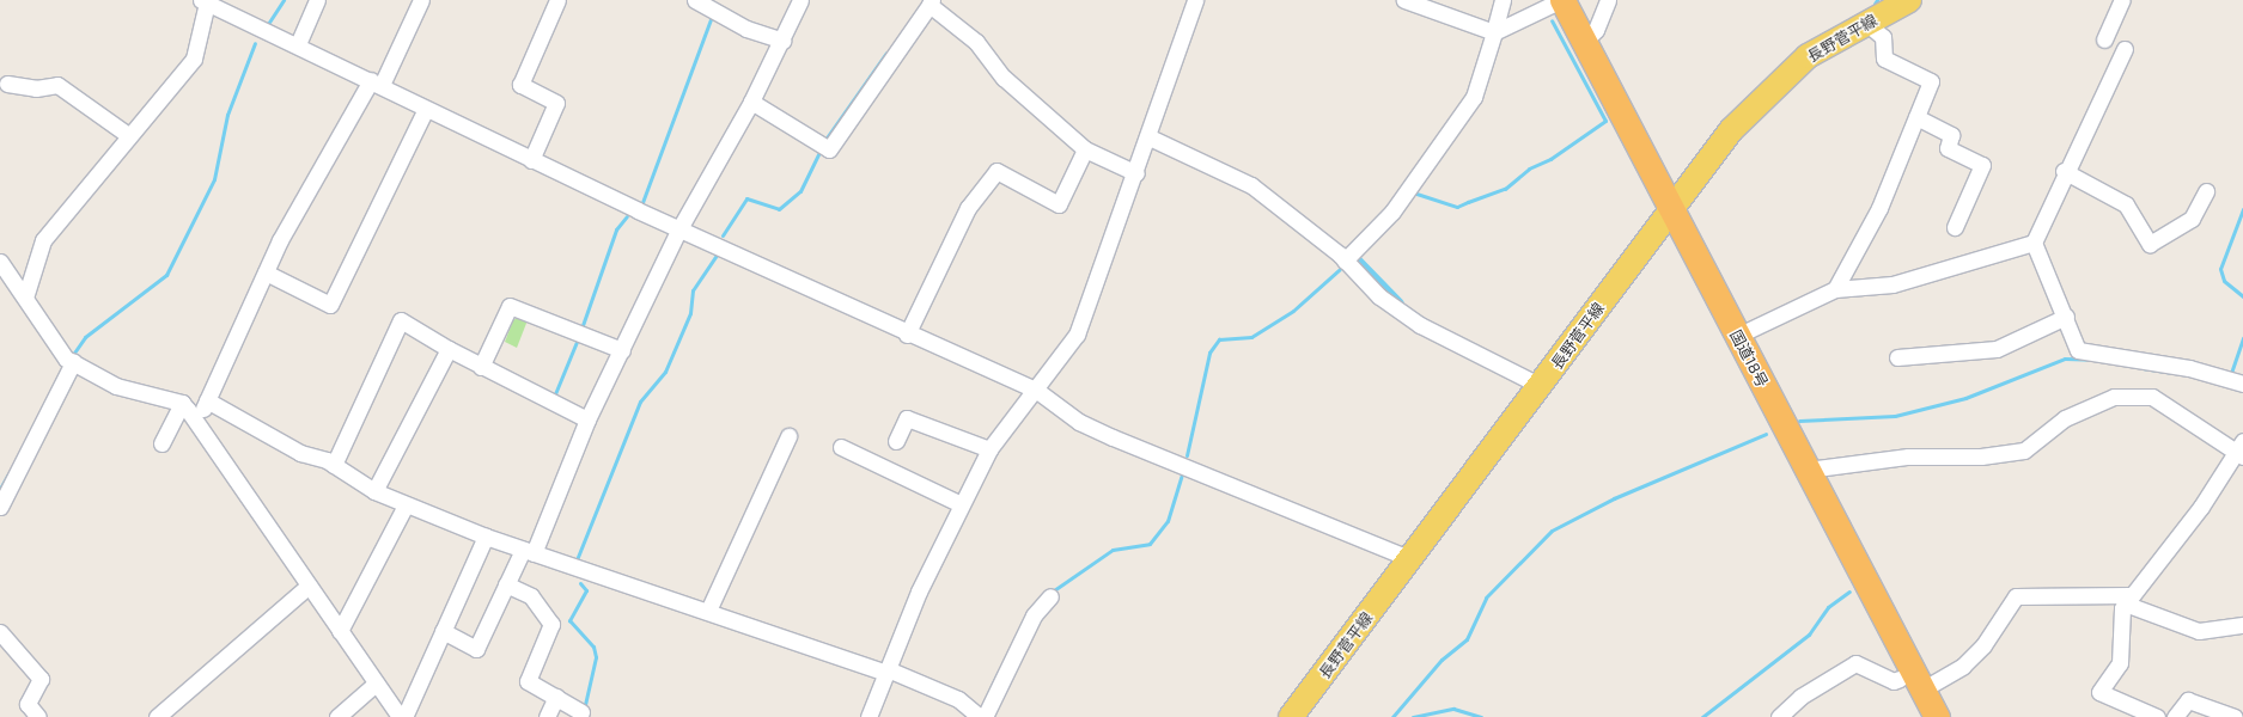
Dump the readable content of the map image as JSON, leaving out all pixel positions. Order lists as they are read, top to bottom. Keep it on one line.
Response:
{"streets":{"highway":["国道18号"],"main road":["長野菅平線"]},"crossings":[["長野菅平線","国道18号"]]}
